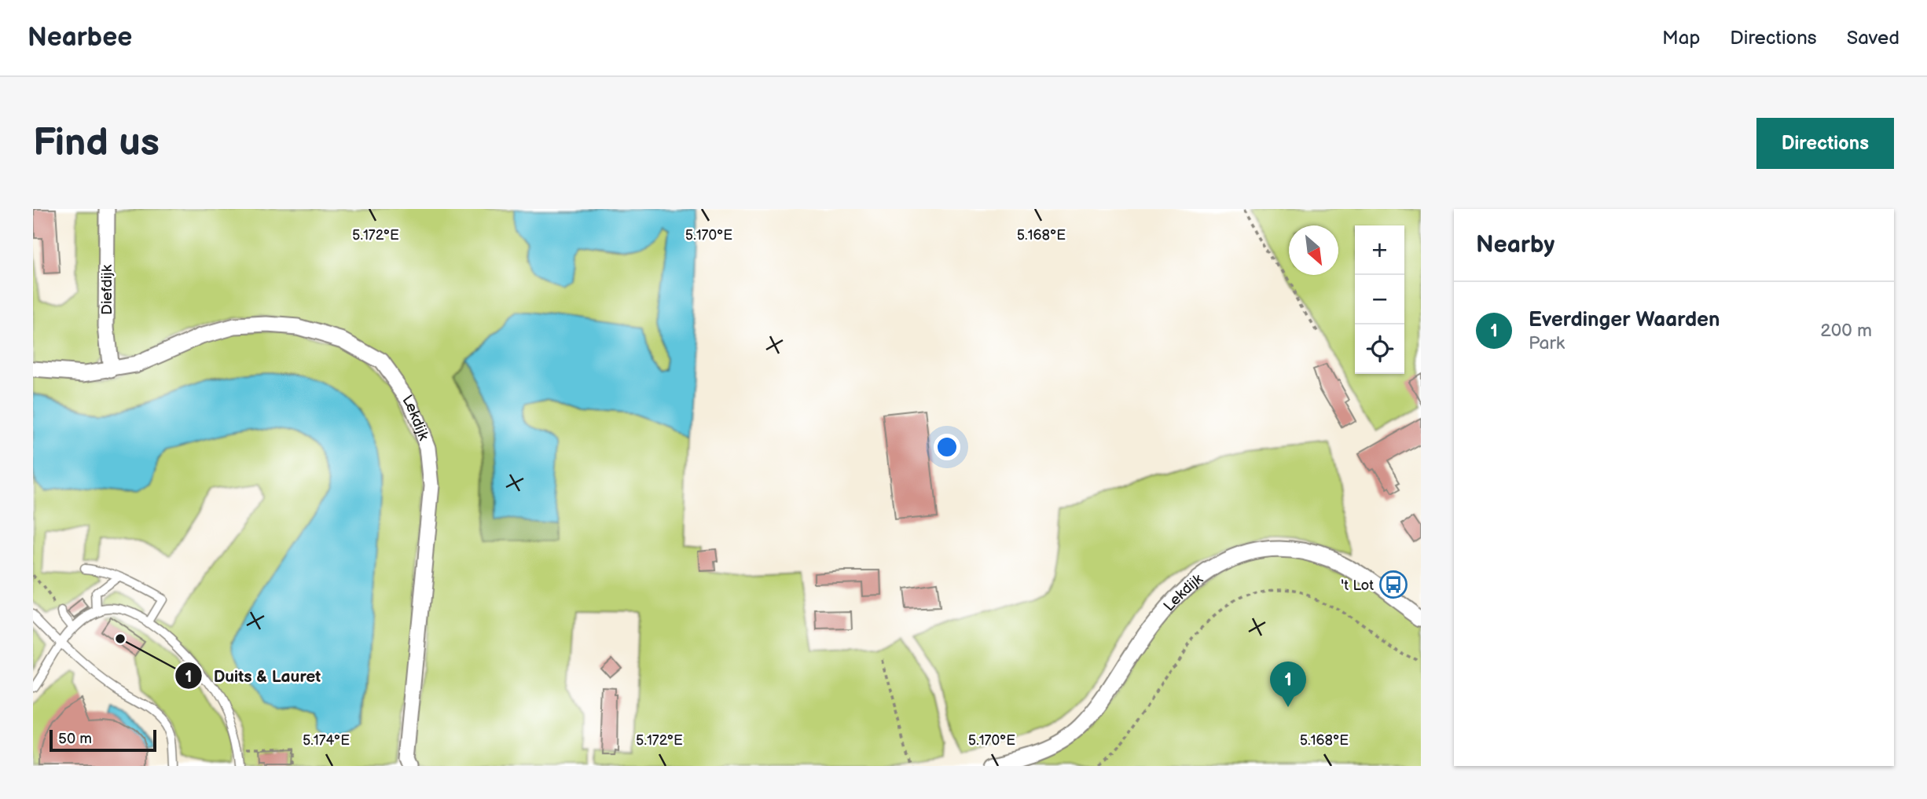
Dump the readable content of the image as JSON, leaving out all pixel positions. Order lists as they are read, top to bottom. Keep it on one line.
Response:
{"streets":{"street":["Diefdijk","Lekdijk"]},"crossings":[["Diefdijk","Lekdijk"]],"places":{"bus stop":["'t Lot"],"other":["Duits & Lauret"]},"scale_bar":"50 m","north":"bottom right","page":{"header":"Nearbee","nav":["Map","Directions","Saved"],"buttons":"Directions","title":"Find us","heading":"Nearby","map_buttons":["+","−"],"list":[{"mark":"1","name":"Everdinger Waarden","note":"Park","value":"200 m"}],"pins":"1","scale":"50 m"},"coordinates":["5.172°E","5.170°E","5.168°E","5.174°E"]}
